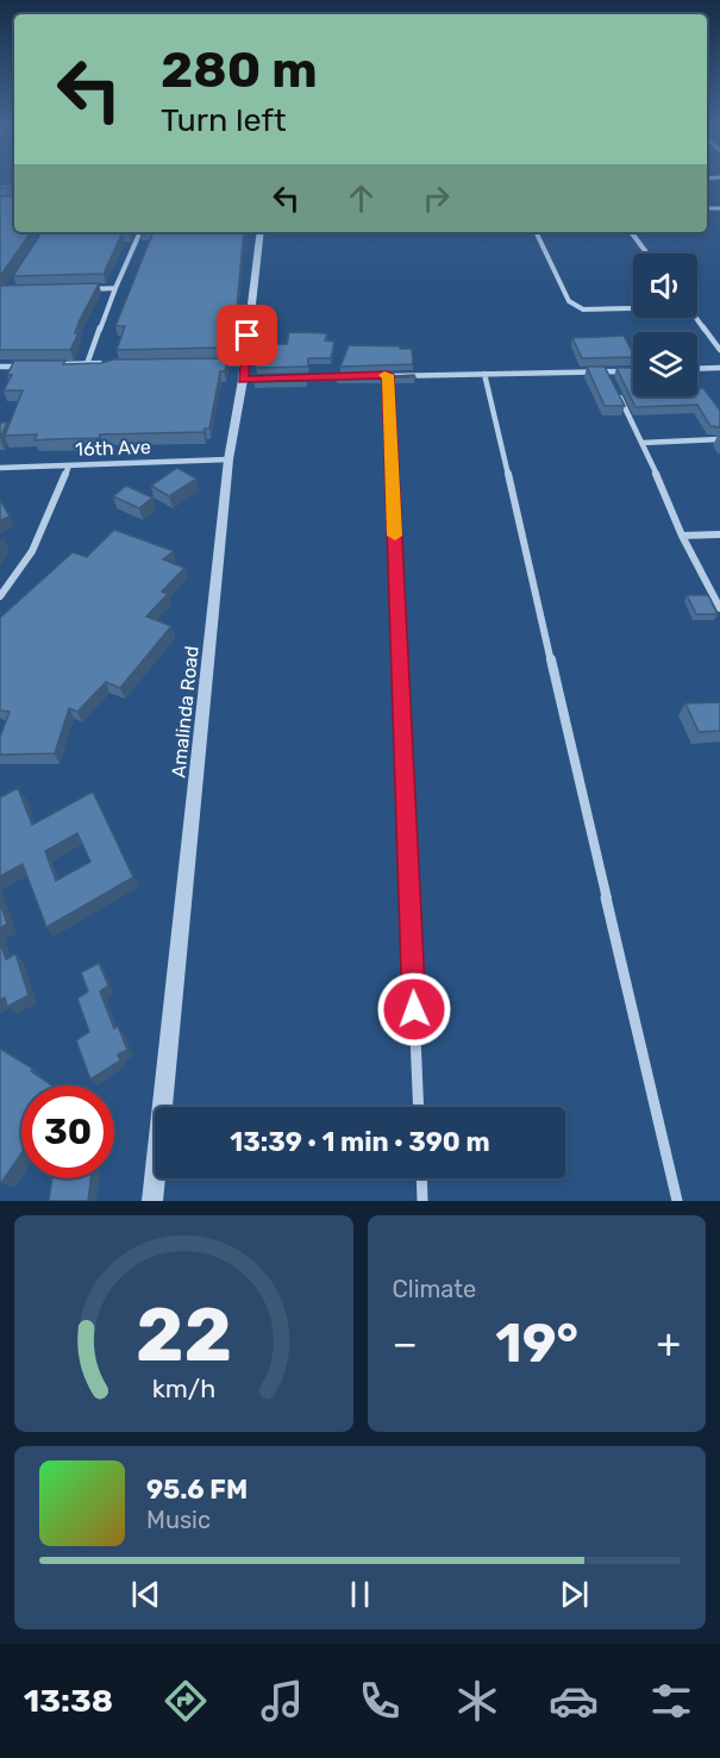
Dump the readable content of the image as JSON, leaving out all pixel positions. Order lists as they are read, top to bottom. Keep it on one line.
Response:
{"streets":{"street":["16th Ave","Amalinda Road"]},"crossings":[["16th Ave","Amalinda Road"]],"page":{"turn":["280 m","Turn left"],"limit":"30","trip":"13:39 · 1 min · 390 m","tile":"Climate","heat":["−","19°","+"],"song":["95.6 FM","Music"],"tabs":"13:38","gauge":["22","km/h"]}}
